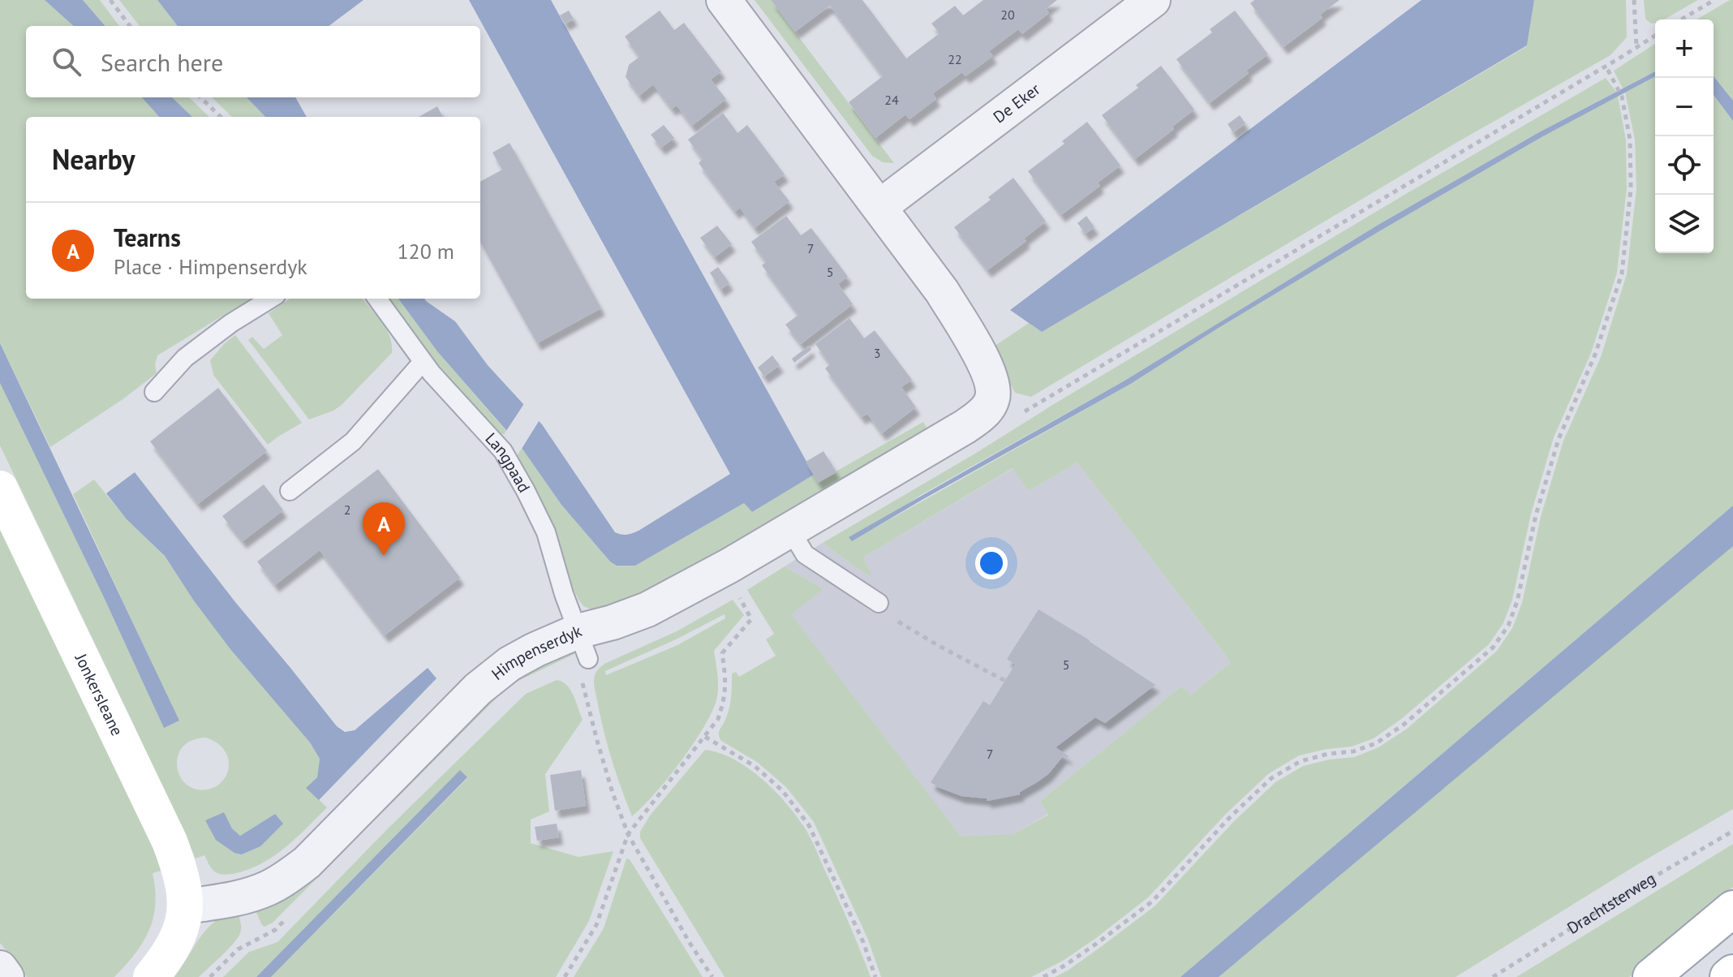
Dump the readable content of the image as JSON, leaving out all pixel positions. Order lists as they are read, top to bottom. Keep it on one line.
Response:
{"streets":{"street":["De Eker","Himpenserdyk","Jonkersleane"],"lane":["Langpaad"],"path":["Drachtsterweg"]},"crossings":[["De Eker","Himpenserdyk"],["Langpaad","Himpenserdyk"],["Himpenserdyk","Jonkersleane"]],"house_numbers":["20","22","24","7","5","3","2","5","7"],"page":{"map_buttons":["+","−"],"search":"Search here","heading":"Nearby","list":[{"mark":"A","name":"Tearns","note":"Place · Himpenserdyk","value":"120 m"}],"pins":"A"}}
